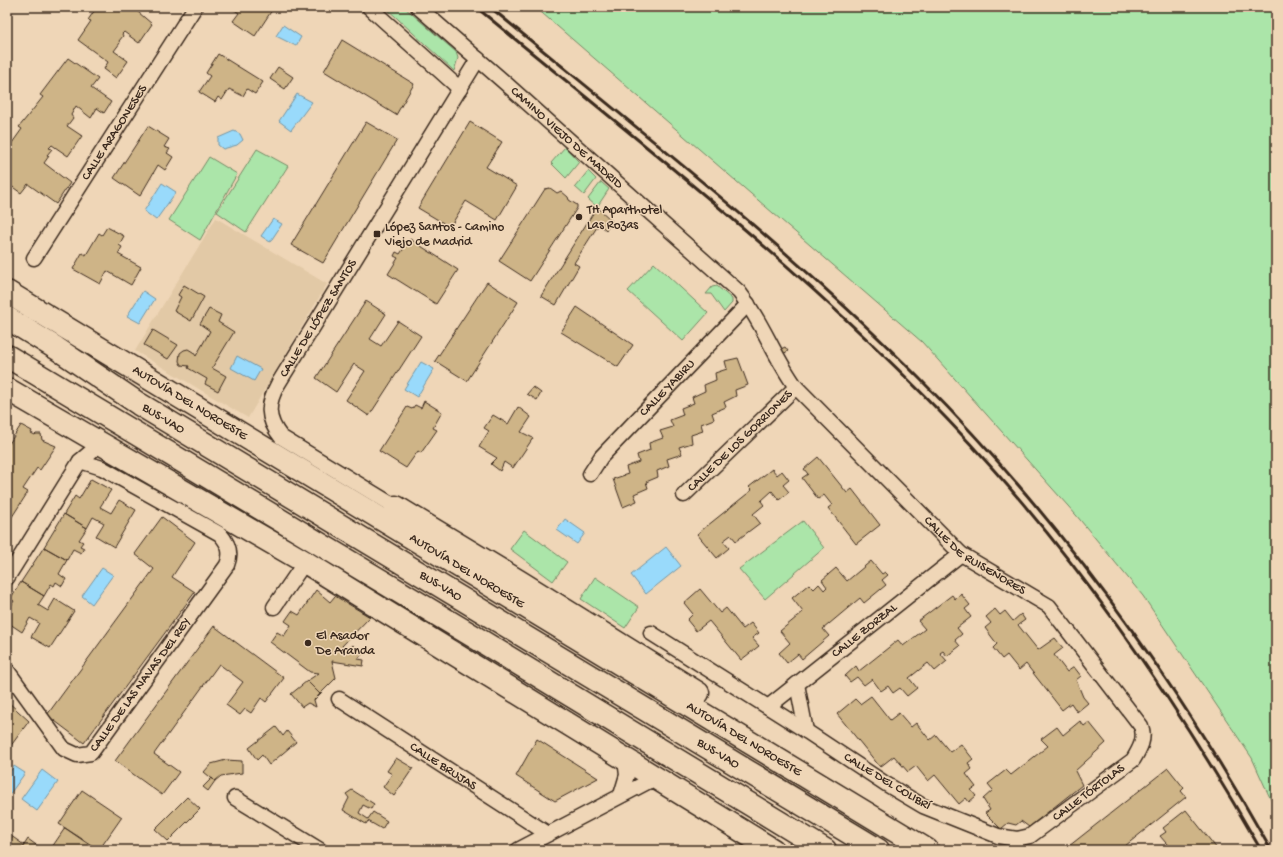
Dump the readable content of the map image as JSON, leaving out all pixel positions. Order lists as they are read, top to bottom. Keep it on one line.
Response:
{"streets":{"highway":["AUTOVÍA DEL NOROESTE","BUS-VAO"],"street":["CALLE ARAGONESES","CAMINO VIEJO DE MADRID","CALLE DE LÓPEZ SANTOS","CALLE YABIRU","CALLE DE LOS GORRIONES","CALLE DE RUISEÑORES","CALLE ZORZAL","CALLE DE LAS NAVAS DEL REY","CALLE BRUJAS","CALLE DEL COLIBRÍ","CALLE TÓRTOLAS"]},"crossings":[["CAMINO VIEJO DE MADRID","CALLE DE LÓPEZ SANTOS"],["CAMINO VIEJO DE MADRID","CALLE YABIRU"],["CAMINO VIEJO DE MADRID","CALLE DE LOS GORRIONES"],["CAMINO VIEJO DE MADRID","CALLE DE RUISEÑORES"],["CALLE DE LOS GORRIONES","CALLE DE RUISEÑORES"],["CALLE DE RUISEÑORES","CALLE ZORZAL"],["CALLE DE RUISEÑORES","CALLE TÓRTOLAS"],["CALLE ZORZAL","CALLE DEL COLIBRÍ"],["CALLE DEL COLIBRÍ","CALLE TÓRTOLAS"]],"places":{"other":["TH Aparthotel Las Rozas","El Asador De Aranda"],"transit":["López Santos - Camino Viejo de Madrid"]}}
